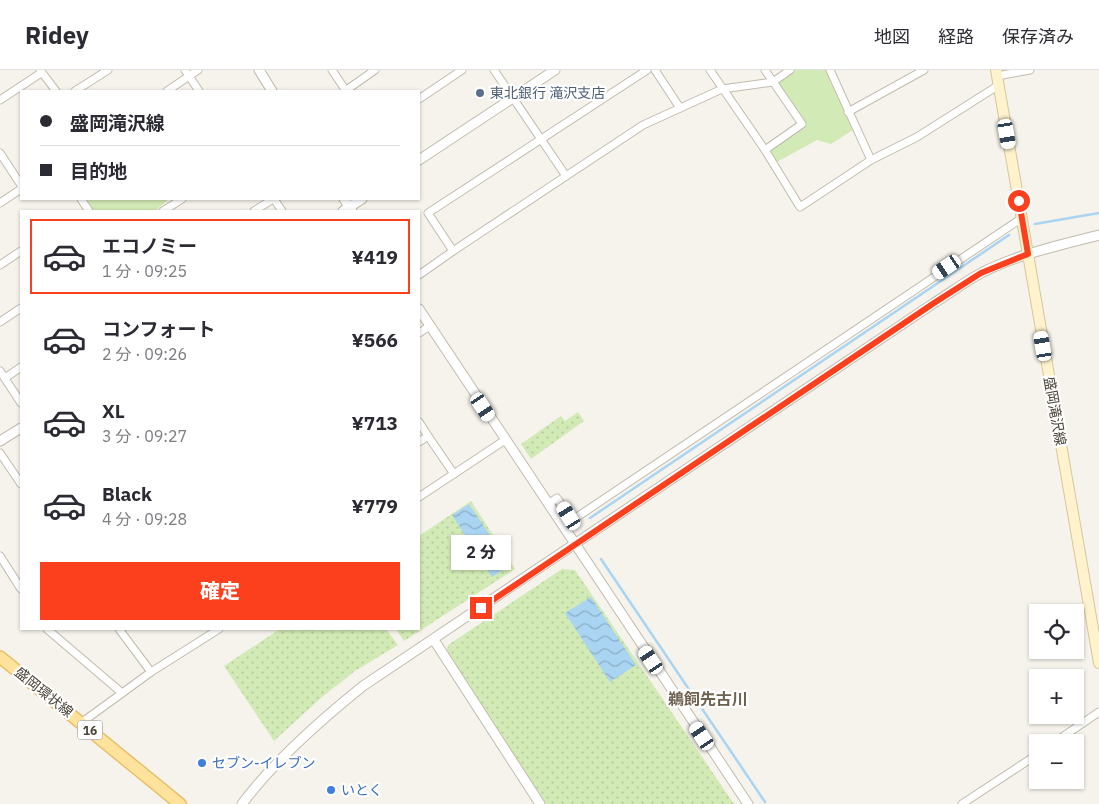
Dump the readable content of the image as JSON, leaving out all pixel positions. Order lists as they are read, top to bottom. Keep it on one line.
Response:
{"streets":{"main road":["盛岡滝沢線","盛岡環状線","16"]},"districts":["鵜飼先古川"],"places":["東北銀行 滝沢支店","セブン-イレブン","いとく"],"page":{"header":"Ridey","nav":["地図","経路","保存済み"],"banner":["盛岡滝沢線","目的地"],"list":[{"name":"エコノミー","note":"1 分 · 09:25","value":"¥419"},{"name":"コンフォート","note":"2 分 · 09:26","value":"¥566"},{"name":"XL","note":"3 分 · 09:27","value":"¥713"},{"name":"Black","note":"4 分 · 09:28","value":"¥779"}],"bubble":"2 分","buttons":"確定","map_buttons":["+","−"]}}
